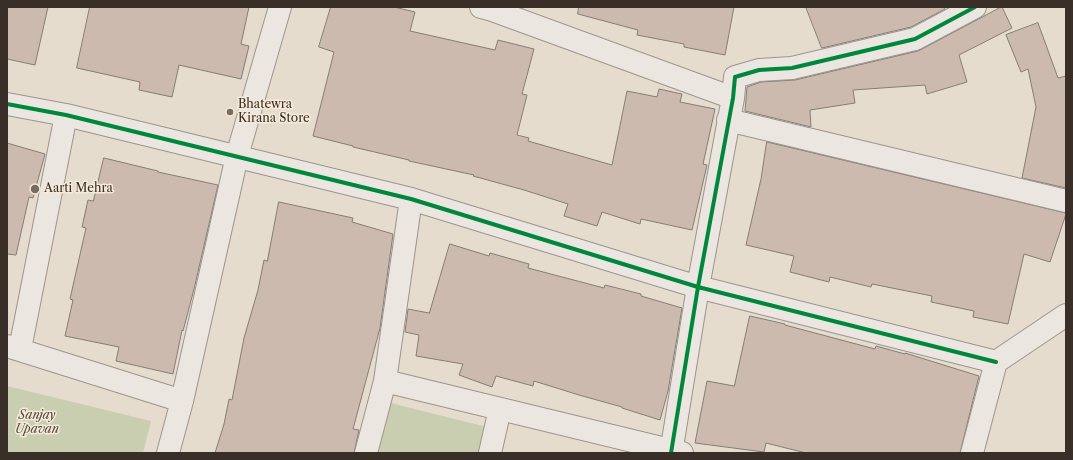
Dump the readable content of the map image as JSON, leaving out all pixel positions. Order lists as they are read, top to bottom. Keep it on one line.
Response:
{"parks":["Sanjay Upavan"],"places":["Bhatewra Kirana Store","Aarti Mehra"]}
